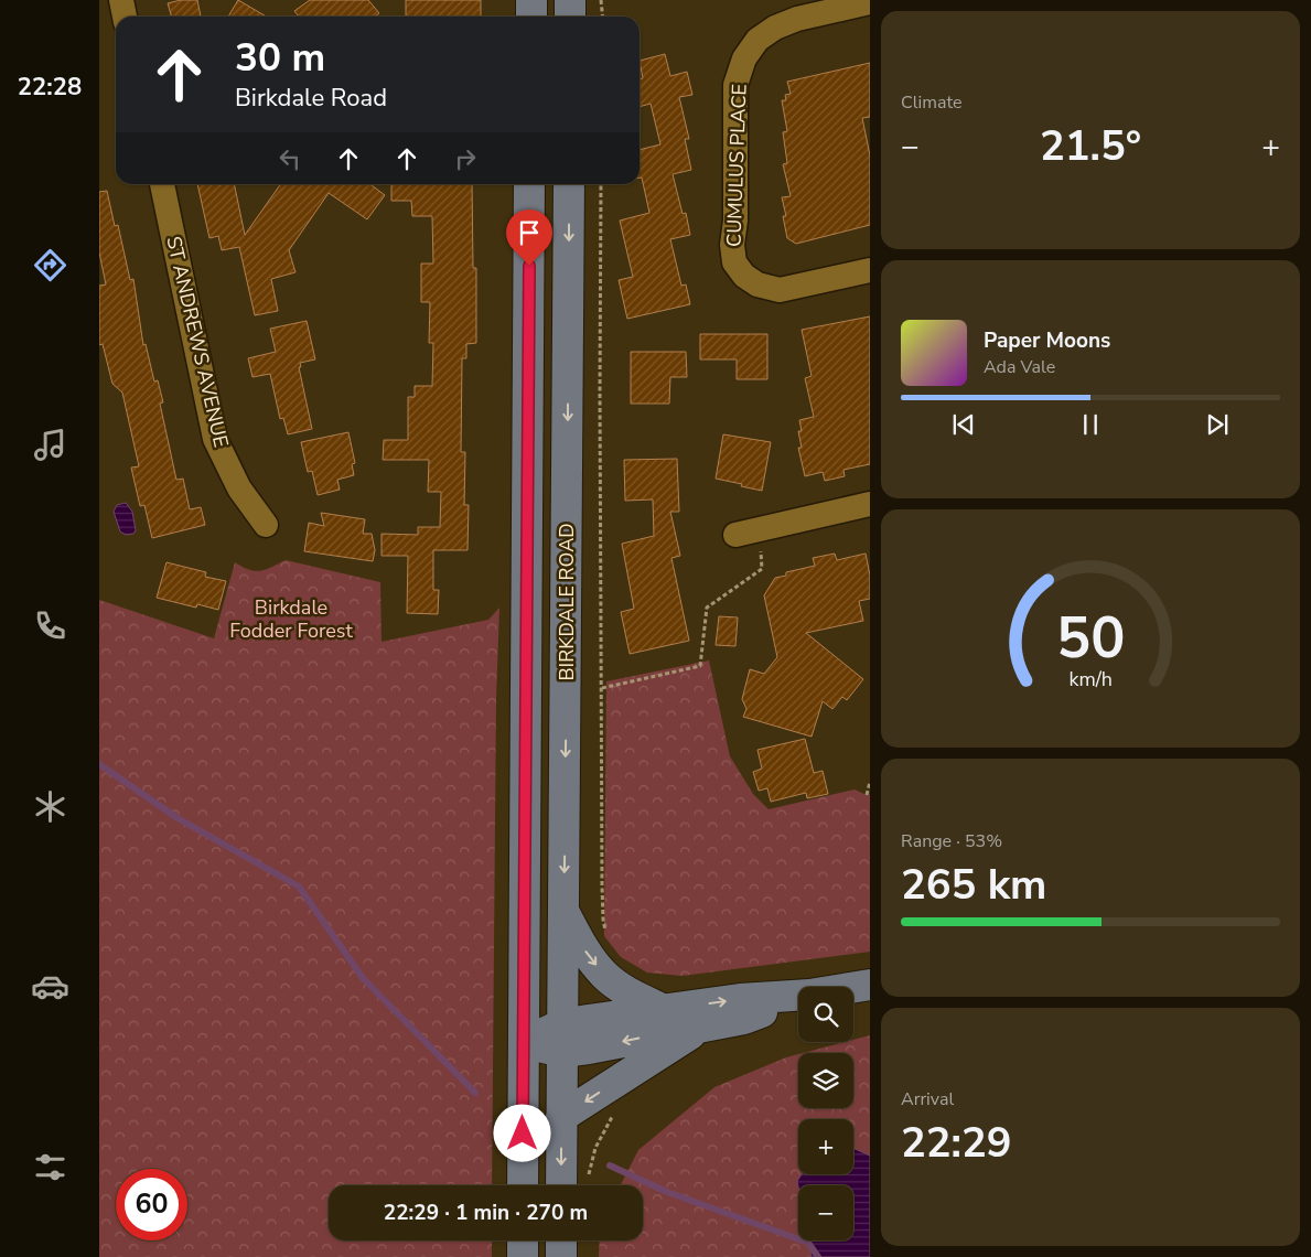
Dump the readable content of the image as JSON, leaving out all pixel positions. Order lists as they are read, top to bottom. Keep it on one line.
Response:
{"streets":{"main road":["BIRKDALE ROAD"],"street":["CUMULUS PLACE","ST ANDREWS AVENUE"]},"parks":["Birkdale Fodder Forest"],"page":{"tabs":"22:28","tile":["Climate",["Range · 53%","265 km"],["Arrival","22:29"]],"turn":["30 m","Birkdale Road"],"heat":["−","21.5°","+"],"song":["Paper Moons","Ada Vale"],"map_buttons":["+","−"],"limit":"60","trip":"22:29 · 1 min · 270 m","gauge":["50","km/h"]}}
